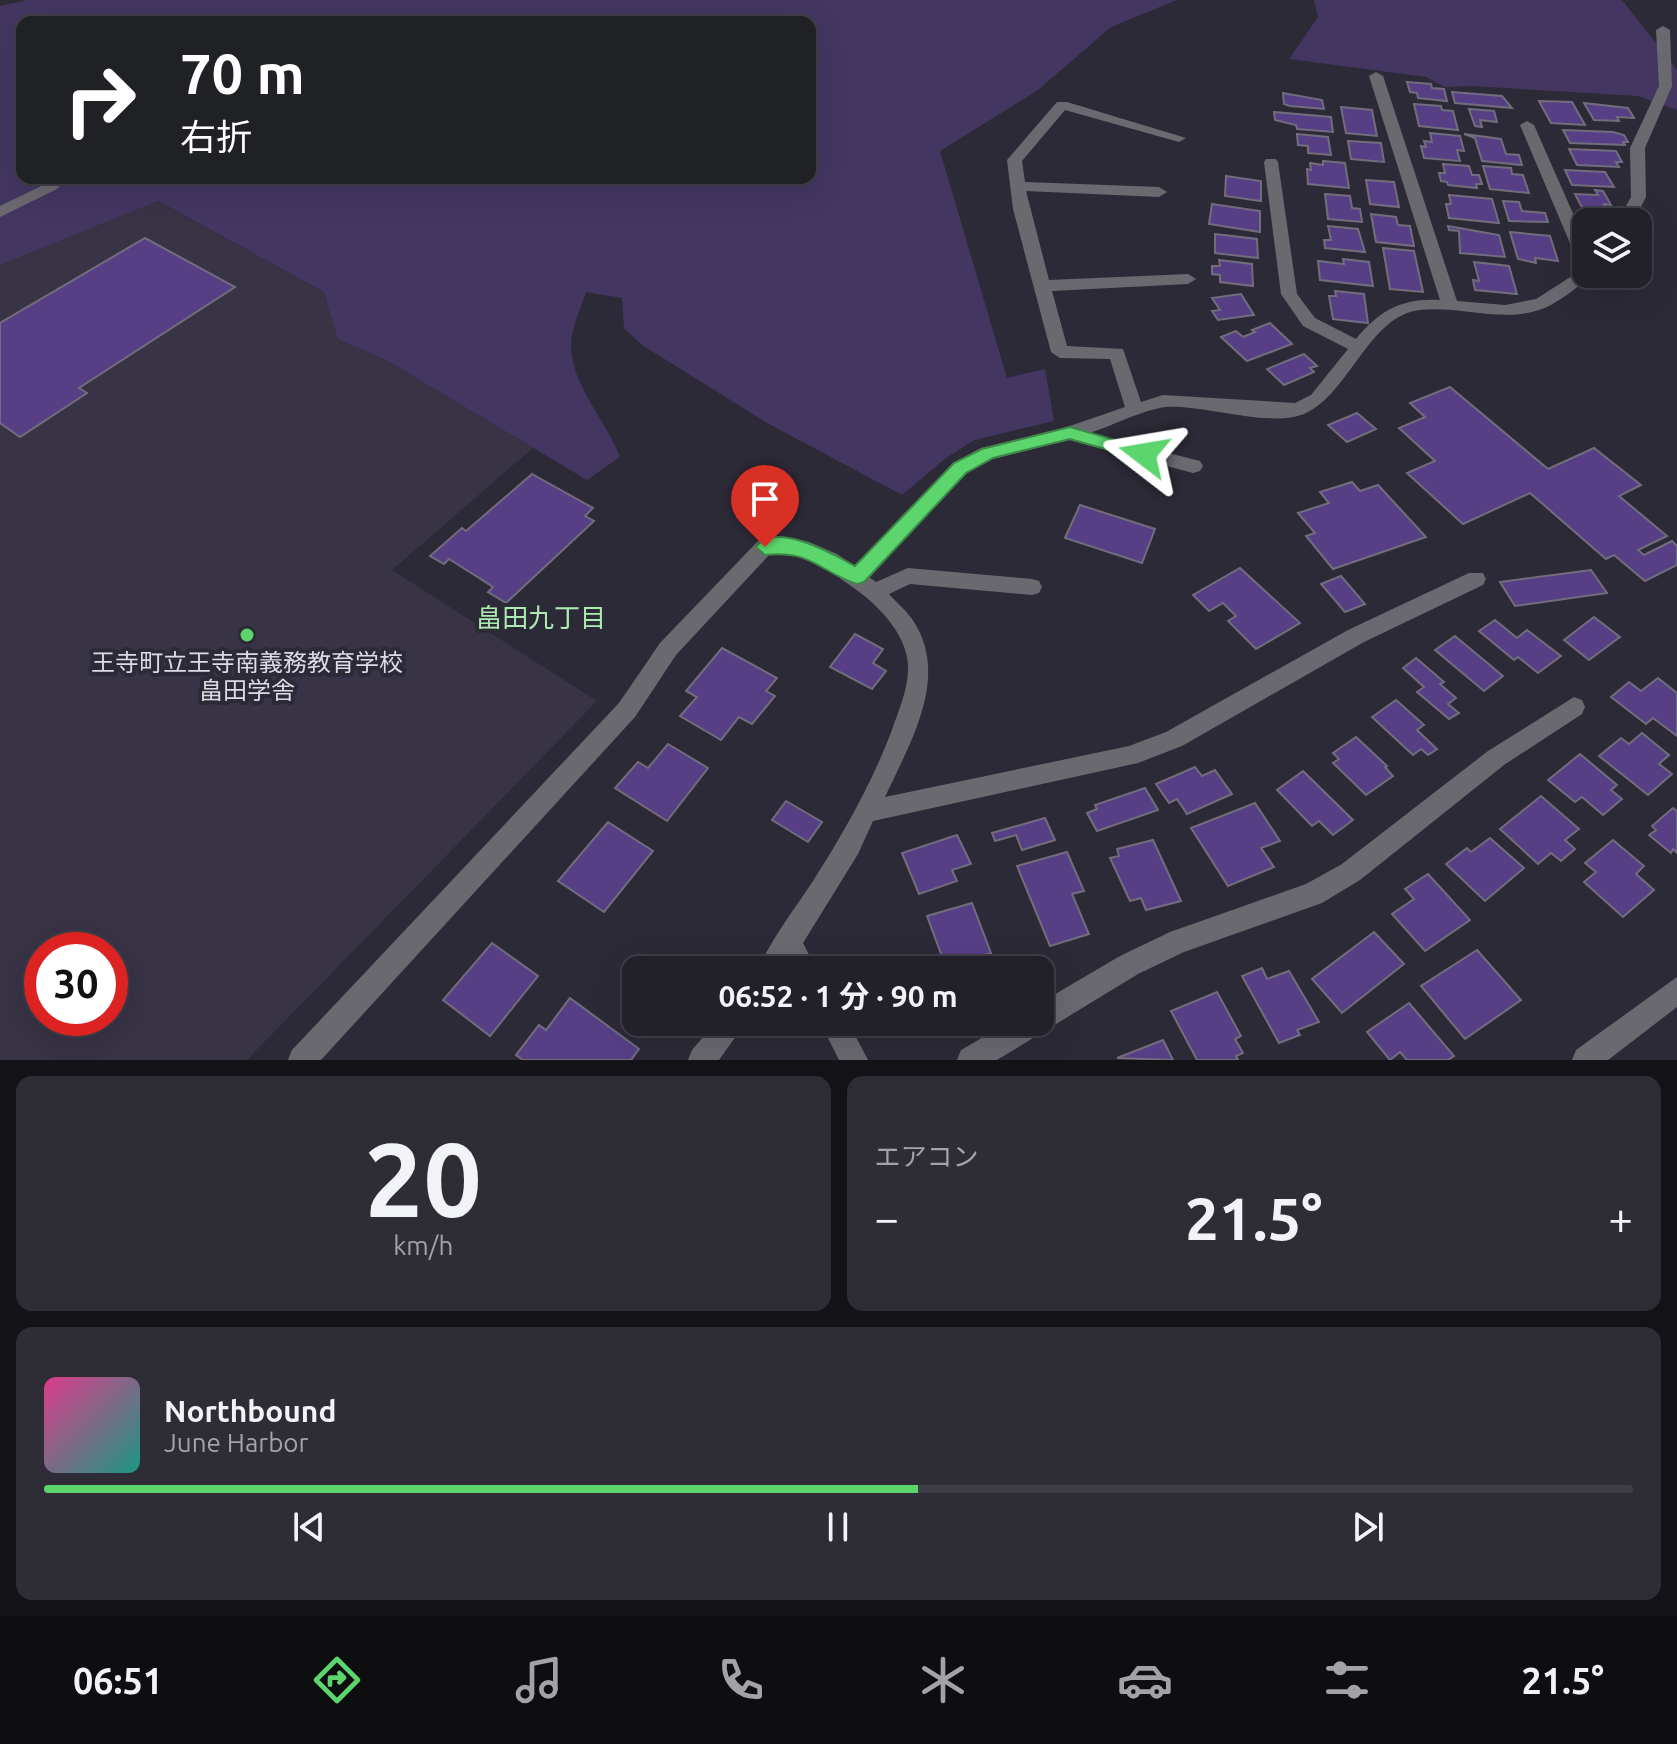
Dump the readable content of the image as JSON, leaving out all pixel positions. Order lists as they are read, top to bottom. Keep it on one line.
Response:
{"districts":["畠田九丁目"],"places":["王寺町立王寺南義務教育学校 畠田学舎"],"page":{"turn":["70 m","右折"],"limit":"30","trip":"06:52 · 1 分 · 90 m","tile":[["20","km/h"],"エアコン"],"heat":["−","21.5°","+"],"song":["Northbound","June Harbor"],"tabs":["06:51","21.5°"]}}
